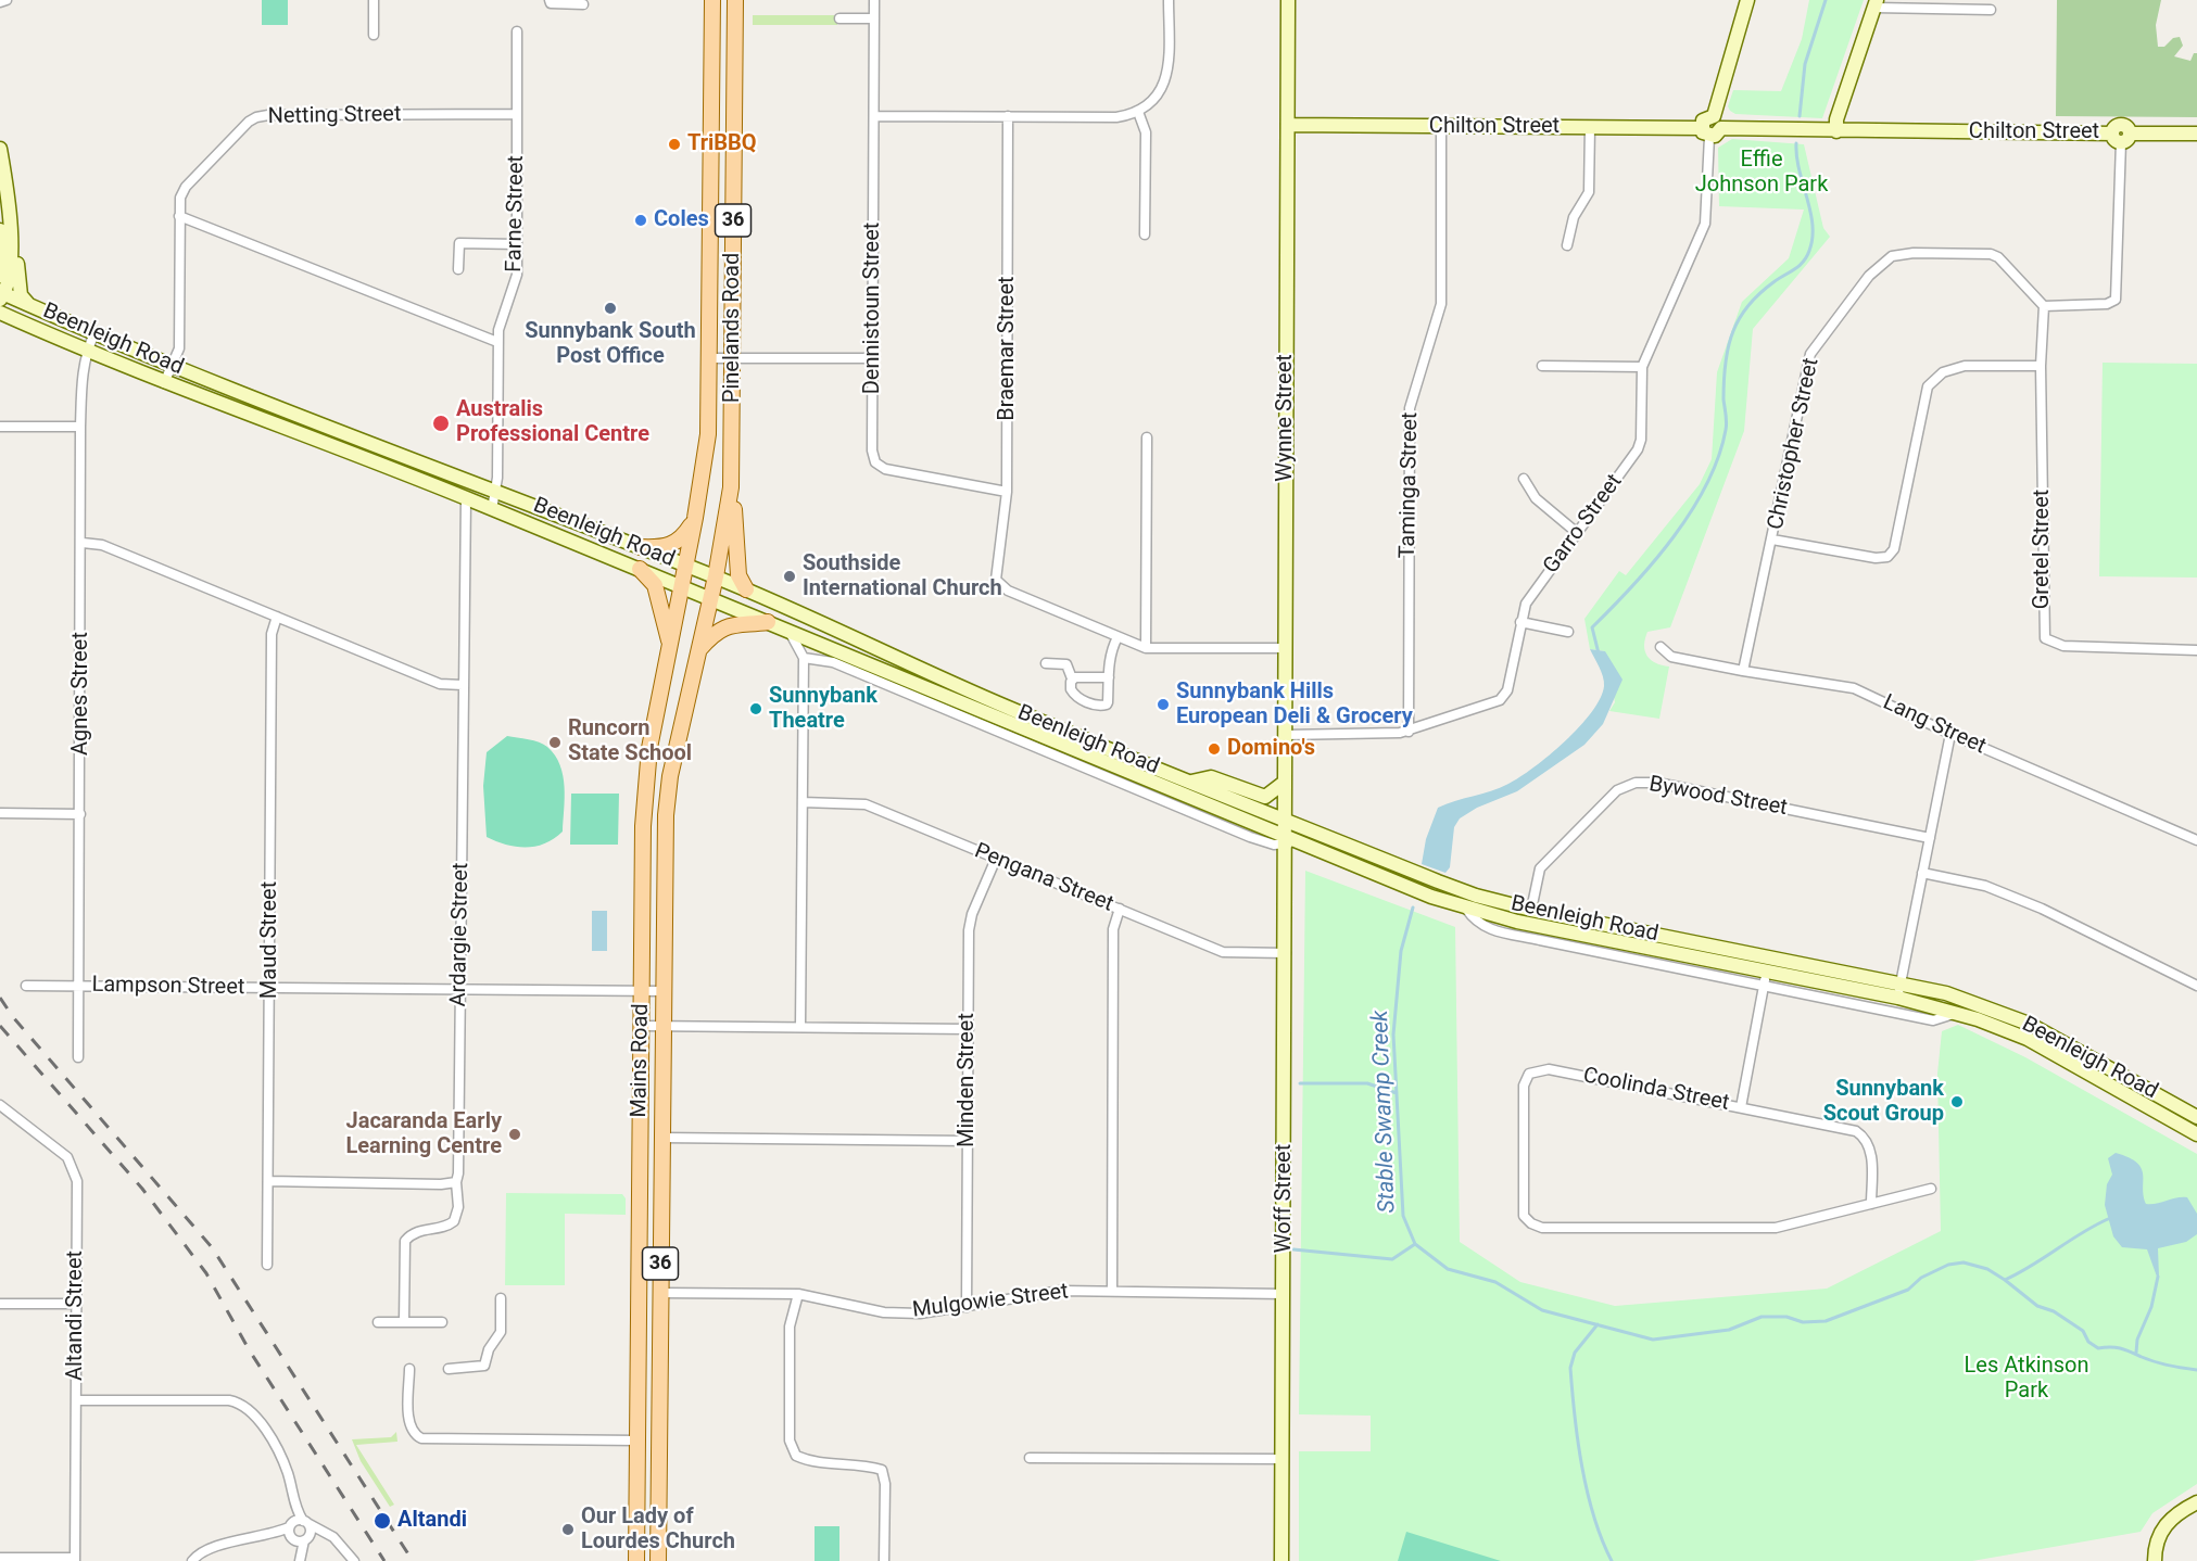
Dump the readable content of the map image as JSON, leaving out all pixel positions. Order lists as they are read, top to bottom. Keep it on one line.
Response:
{"streets":{"main road":["Chilton Street","36","Pinelands Road","Beenleigh Road","Wynne Street","Mains Road","Woff Street"],"street":["Netting Street","Farne Street","Dennistoun Street","Braemar Street","Christopher Street","Taminga Street","Garro Street","Gretel Street","Agnes Street","Lang Street","Bywood Street","Pengana Street","Ardargie Street","Maud Street","Lampson Street","Minden Street","Coolinda Street","Mulgowie Street","Altandi Street"]},"crossings":[["Netting Street","Farne Street"],["Netting Street","Beenleigh Road"],["Chilton Street","Wynne Street"],["Chilton Street","Taminga Street"],["Chilton Street","Garro Street"],["Farne Street","Beenleigh Road"],["Dennistoun Street","Braemar Street"],["Pinelands Road","Beenleigh Road"],["Pinelands Road","Mains Road"],["Beenleigh Road","Wynne Street"],["Beenleigh Road","Agnes Street"],["Beenleigh Road","Bywood Street"],["Beenleigh Road","Ardargie Street"],["Beenleigh Road","Mains Road"],["Beenleigh Road","Woff Street"],["Wynne Street","Garro Street"],["Wynne Street","Woff Street"],["Christopher Street","Gretel Street"],["Christopher Street","Lang Street"],["Taminga Street","Garro Street"],["Agnes Street","Lampson Street"],["Pengana Street","Minden Street"],["Pengana Street","Woff Street"],["Ardargie Street","Lampson Street"],["Maud Street","Lampson Street"],["Lampson Street","Mains Road"],["Mains Road","Mulgowie Street"],["Minden Street","Mulgowie Street"],["Woff Street","Mulgowie Street"]],"water":["Stable Swamp Creek"],"parks":["Effie Johnson Park","Les Atkinson Park"],"places":["TriBBQ","Coles","Sunnybank South Post Office","Australis Professional Centre","Southside International Church","Sunnybank Hills European Deli & Grocery","Sunnybank Theatre","Runcorn State School","Domino's","Sunnybank Scout Group","Jacaranda Early Learning Centre","Altandi","Our Lady of Lourdes Church"]}
